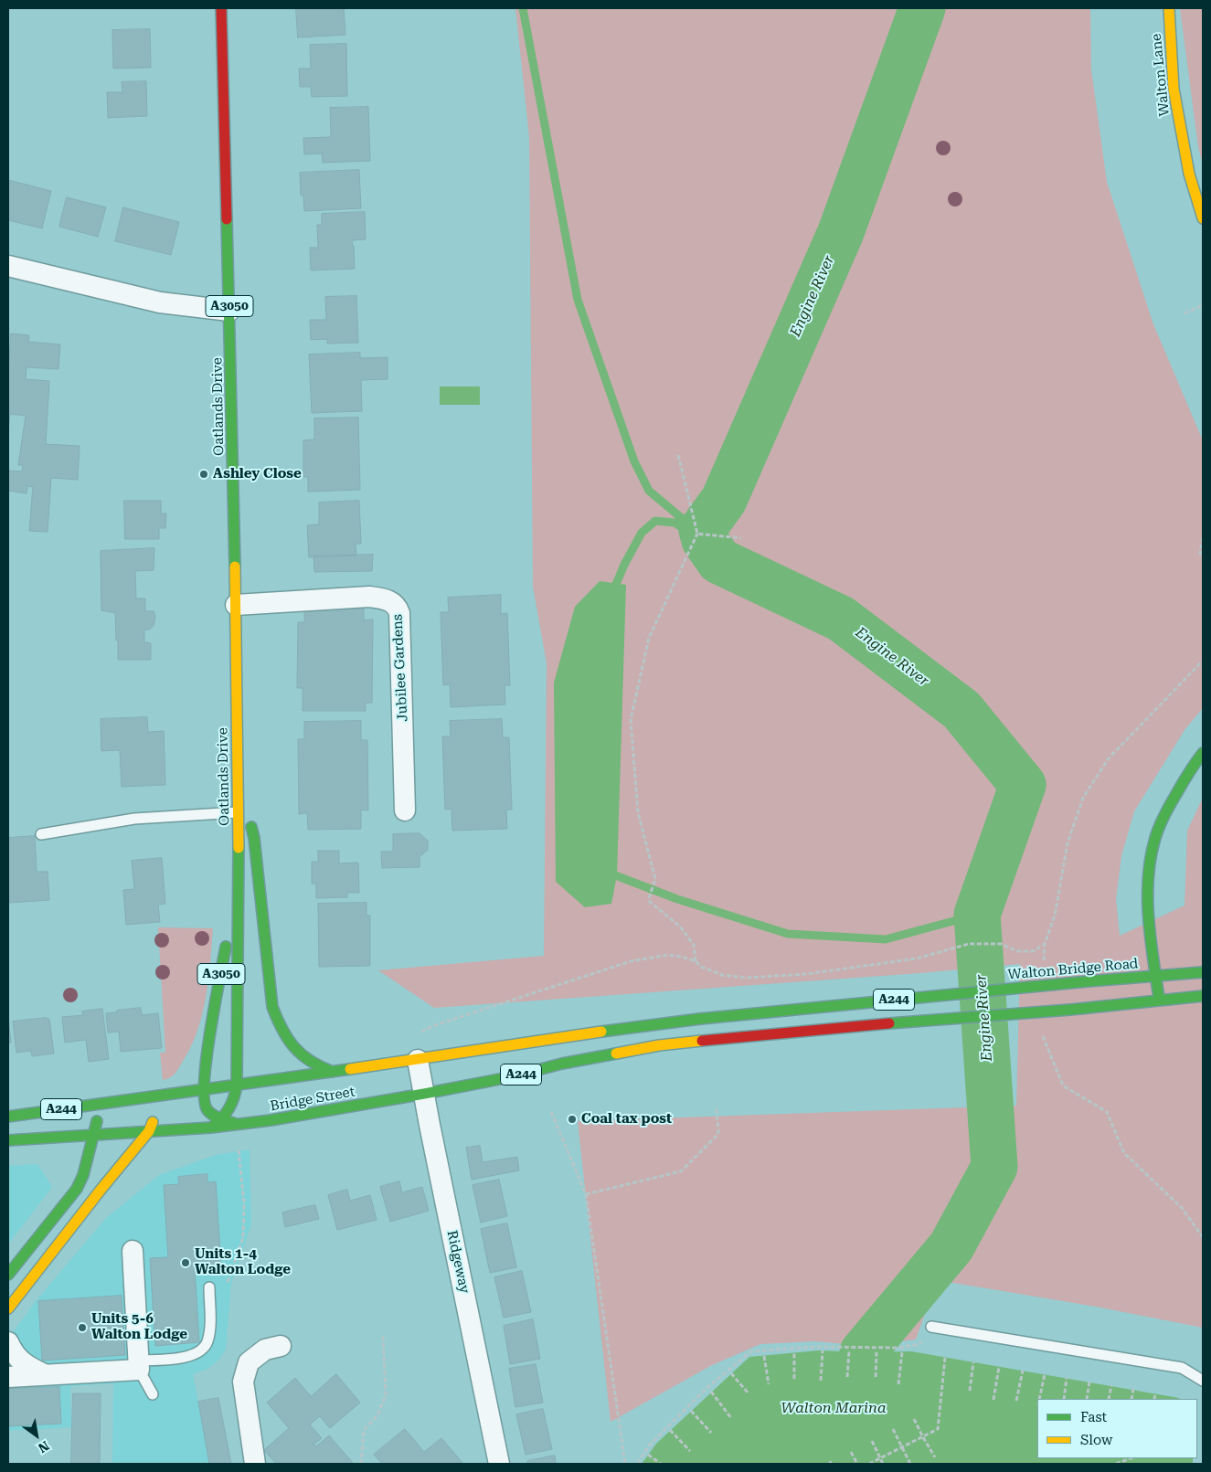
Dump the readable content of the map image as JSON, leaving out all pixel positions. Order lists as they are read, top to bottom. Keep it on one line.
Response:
{"streets":{"main road":["Walton Lane","A3050","Oatlands Drive","Walton Bridge Road","A244","Bridge Street"],"street":["Jubilee Gardens","Ridgeway"]},"crossings":[["A3050","Oatlands Drive"],["A3050","A244"],["A3050","Bridge Street"],["Oatlands Drive","Jubilee Gardens"],["Oatlands Drive","A244"],["Oatlands Drive","Bridge Street"],["Walton Bridge Road","Bridge Street"],["A244","Bridge Street"],["Bridge Street","Ridgeway"]],"water":["Engine River","Walton Marina"],"places":["Ashley Close","Coal tax post","Units 1-4 Walton Lodge","Units 5-6 Walton Lodge"],"legend":["Fast","Slow"],"north":"bottom right"}
